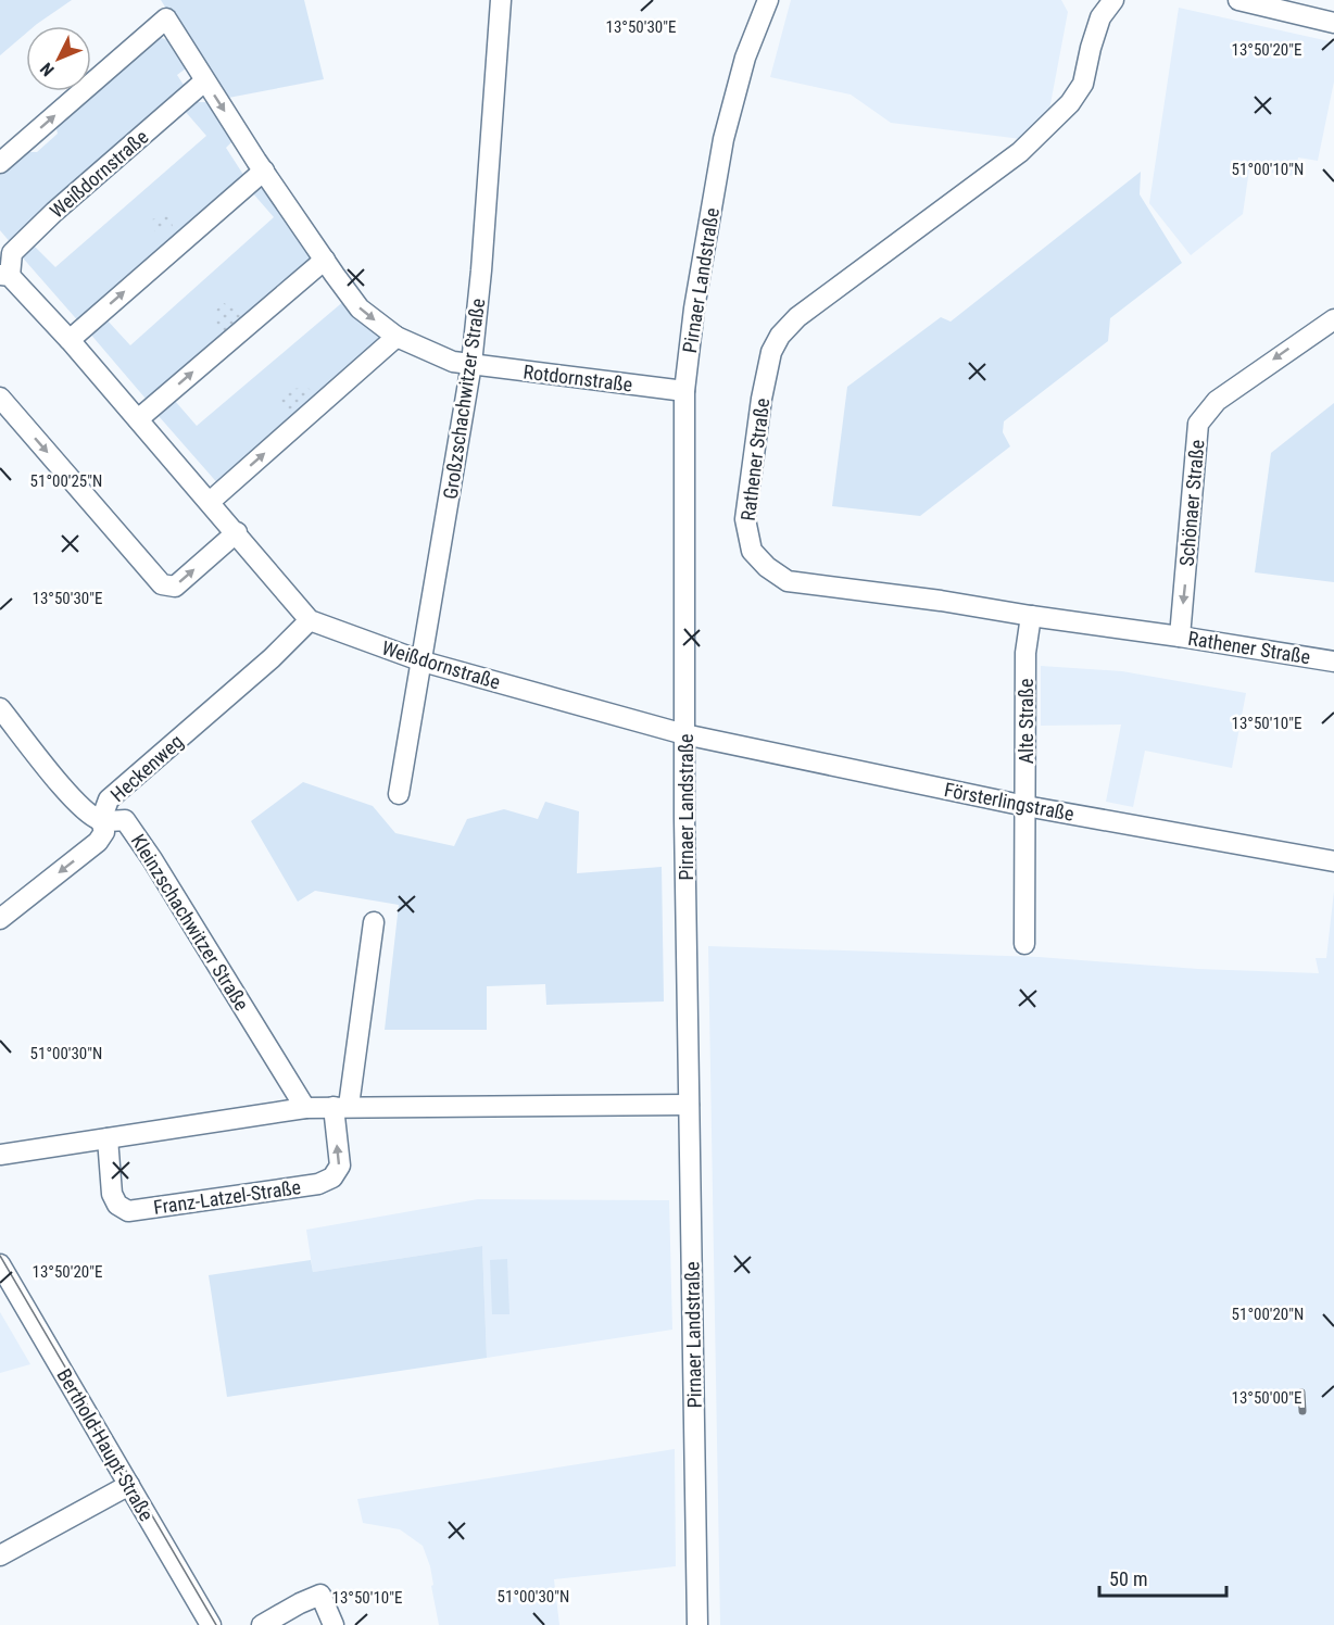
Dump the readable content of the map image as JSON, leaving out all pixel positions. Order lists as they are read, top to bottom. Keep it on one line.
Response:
{"streets":{"street":["Weißdornstraße","Pirnaer Landstraße","Rotdornstraße","Großzschachwitzer Straße","Rathener Straße","Schönaer Straße","Alte Straße","Heckenweg","Försterlingstraße","Kleinzschachwitzer Straße","Franz-Latzel-Straße","Berthold-Haupt-Straße"]},"crossings":[["Weißdornstraße","Pirnaer Landstraße"],["Weißdornstraße","Großzschachwitzer Straße"],["Weißdornstraße","Heckenweg"],["Weißdornstraße","Försterlingstraße"],["Pirnaer Landstraße","Rotdornstraße"],["Pirnaer Landstraße","Försterlingstraße"],["Rotdornstraße","Großzschachwitzer Straße"],["Rathener Straße","Schönaer Straße"],["Rathener Straße","Alte Straße"],["Alte Straße","Försterlingstraße"],["Heckenweg","Kleinzschachwitzer Straße"]],"one_way":["Schönaer Straße"],"scale_bar":"50 m","north":"bottom left","coordinates":["13°50'30\"E","13°50'20\"E","51°00'10\"N","51°00'25\"N","13°50'10\"E","51°00'30\"N","51°00'20\"N","13°50'00\"E"]}
